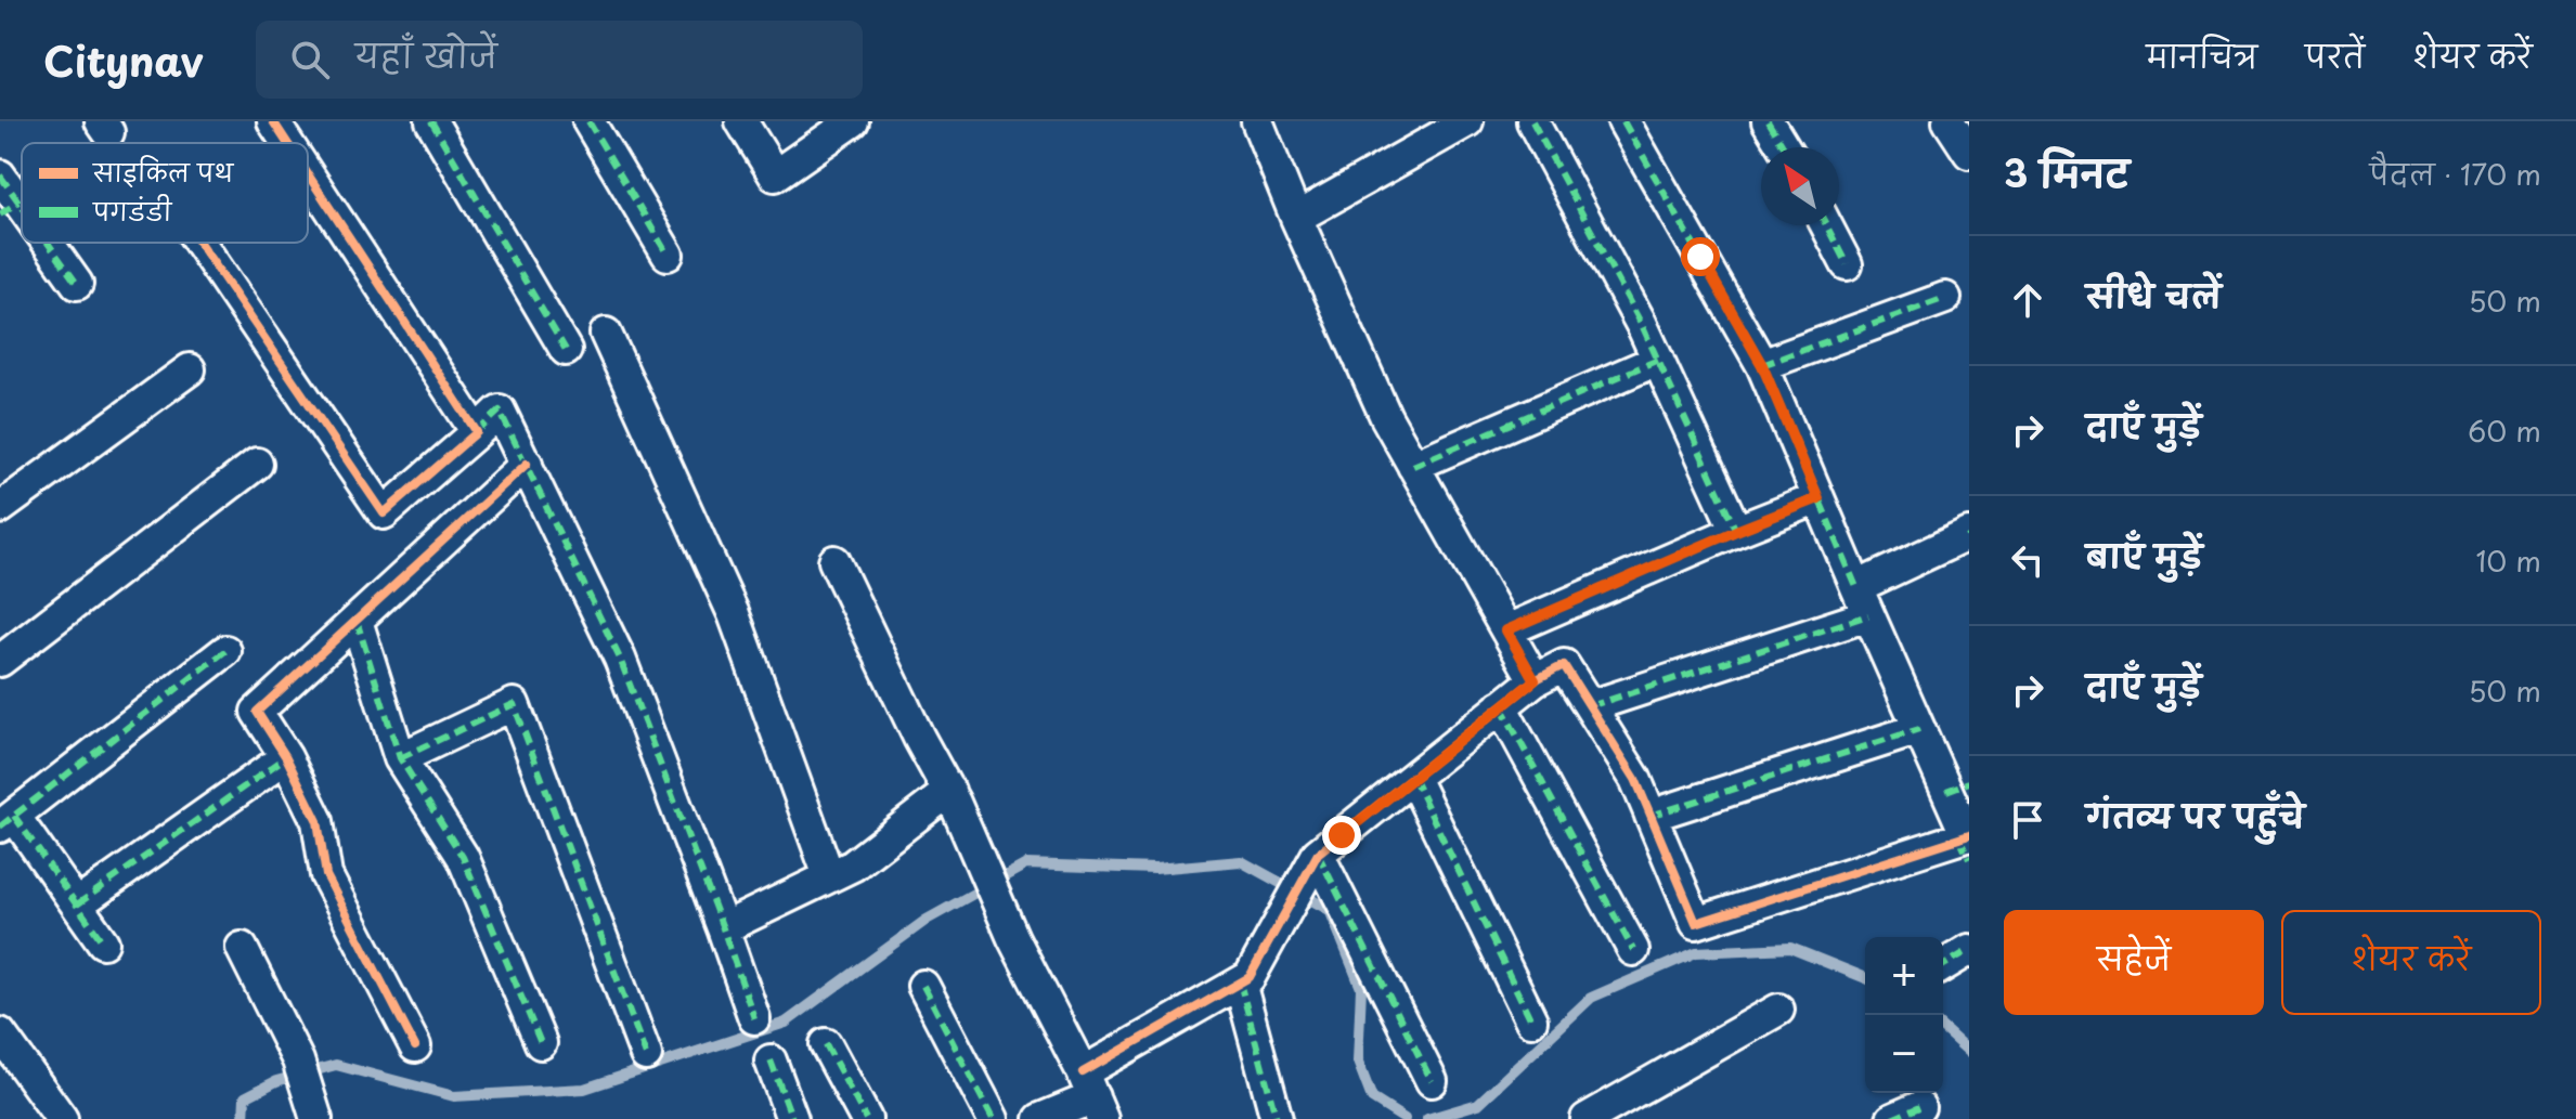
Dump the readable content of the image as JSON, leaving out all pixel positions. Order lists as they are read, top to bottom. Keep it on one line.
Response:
{"legend":["साइकिल पथ","पगडंडी"],"north":"top left","page":{"header":"Citynav","search":"यहाँ खोजें","nav":["मानचित्र","परतें","शेयर करें"],"heading":["3 मिनट","पैदल · 170 m"],"list":[["सीधे चलें","50 m"],["दाएँ मुड़ें","60 m"],["बाएँ मुड़ें","10 m"],["दाएँ मुड़ें","50 m"],"गंतव्य पर पहुँचे"],"buttons":["सहेजें","शेयर करें"],"map_buttons":["+","−"]}}
